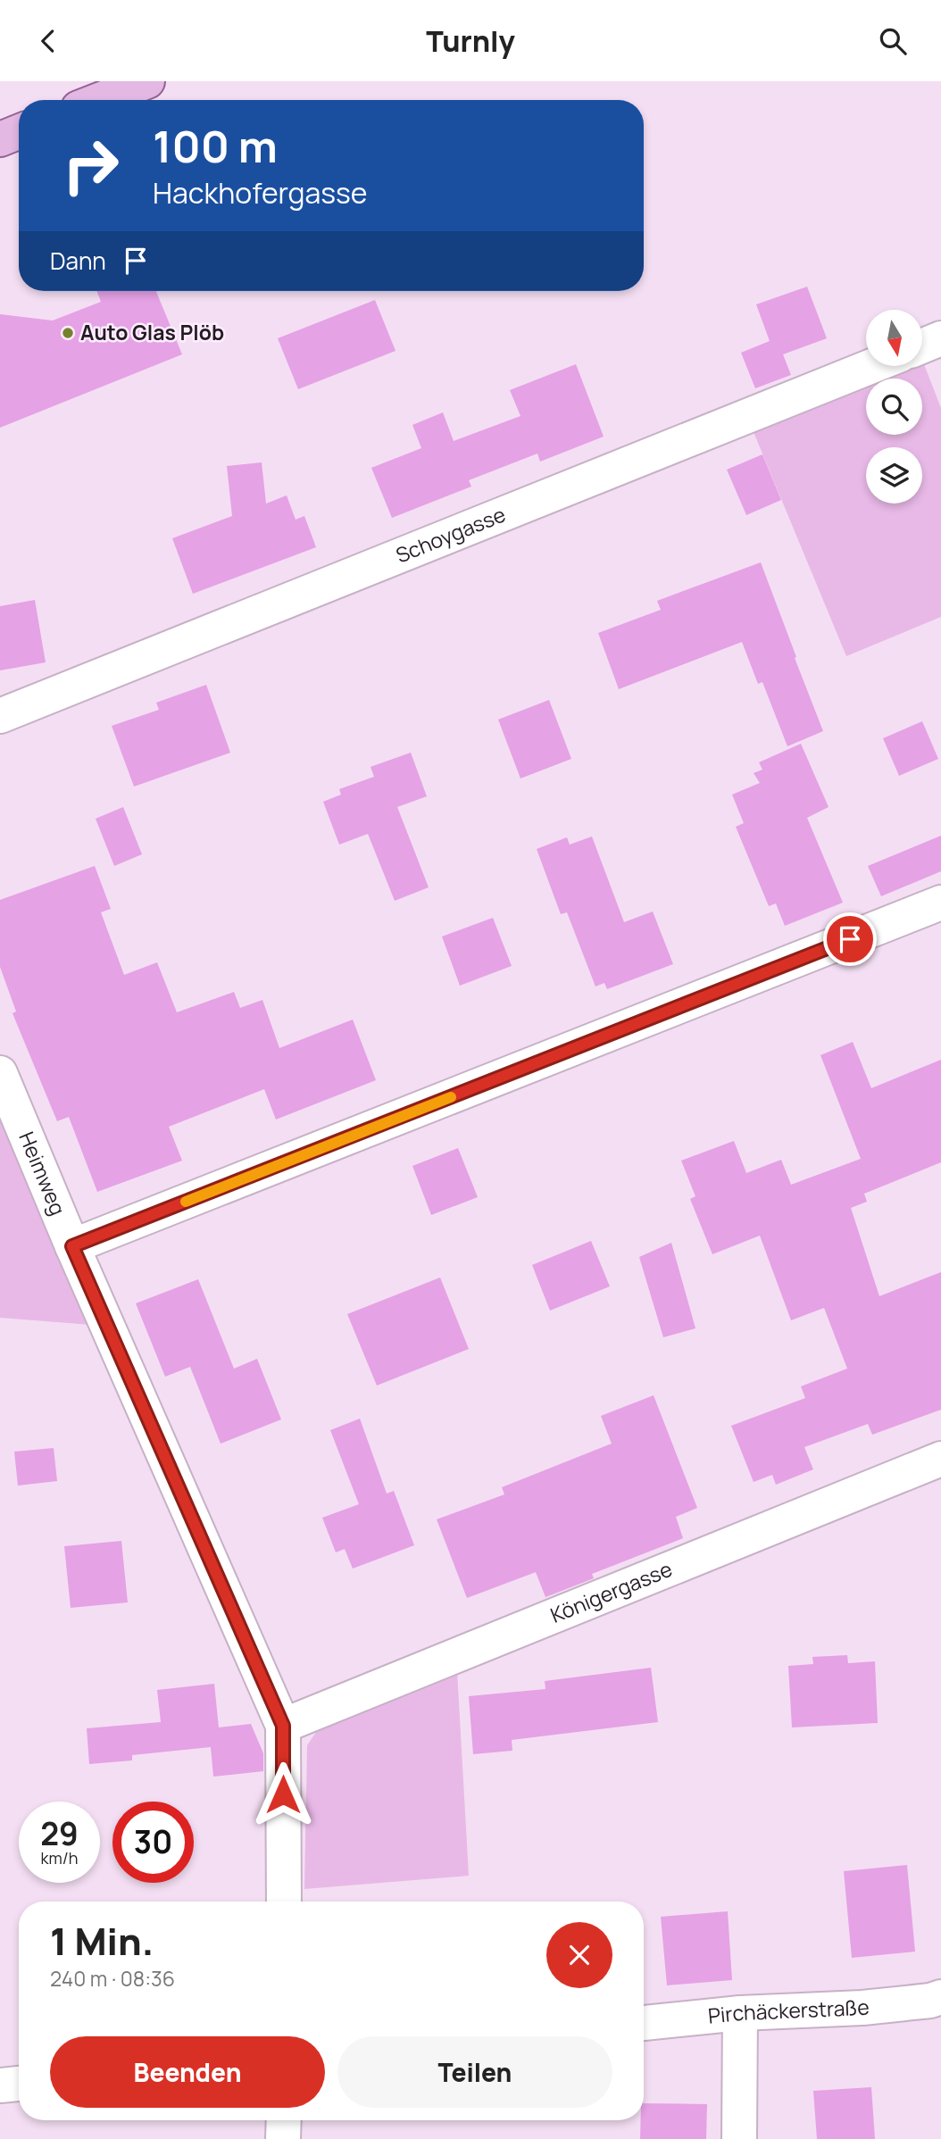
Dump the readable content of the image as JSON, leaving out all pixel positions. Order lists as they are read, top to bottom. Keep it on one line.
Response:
{"streets":{"street":["Schoygasse","Heimweg","Königergasse","Pirchäckerstraße"]},"crossings":[["Heimweg","Königergasse"]],"places":["Auto Glas Plöb"],"north":"bottom","page":{"header":"Turnly","turn":["100 m","Hackhofergasse"],"then":"Dann","speed":"29 km/h","limit":"30","heading":["1 Min.","240 m · 08:36"],"buttons":["Beenden","Teilen"]}}
